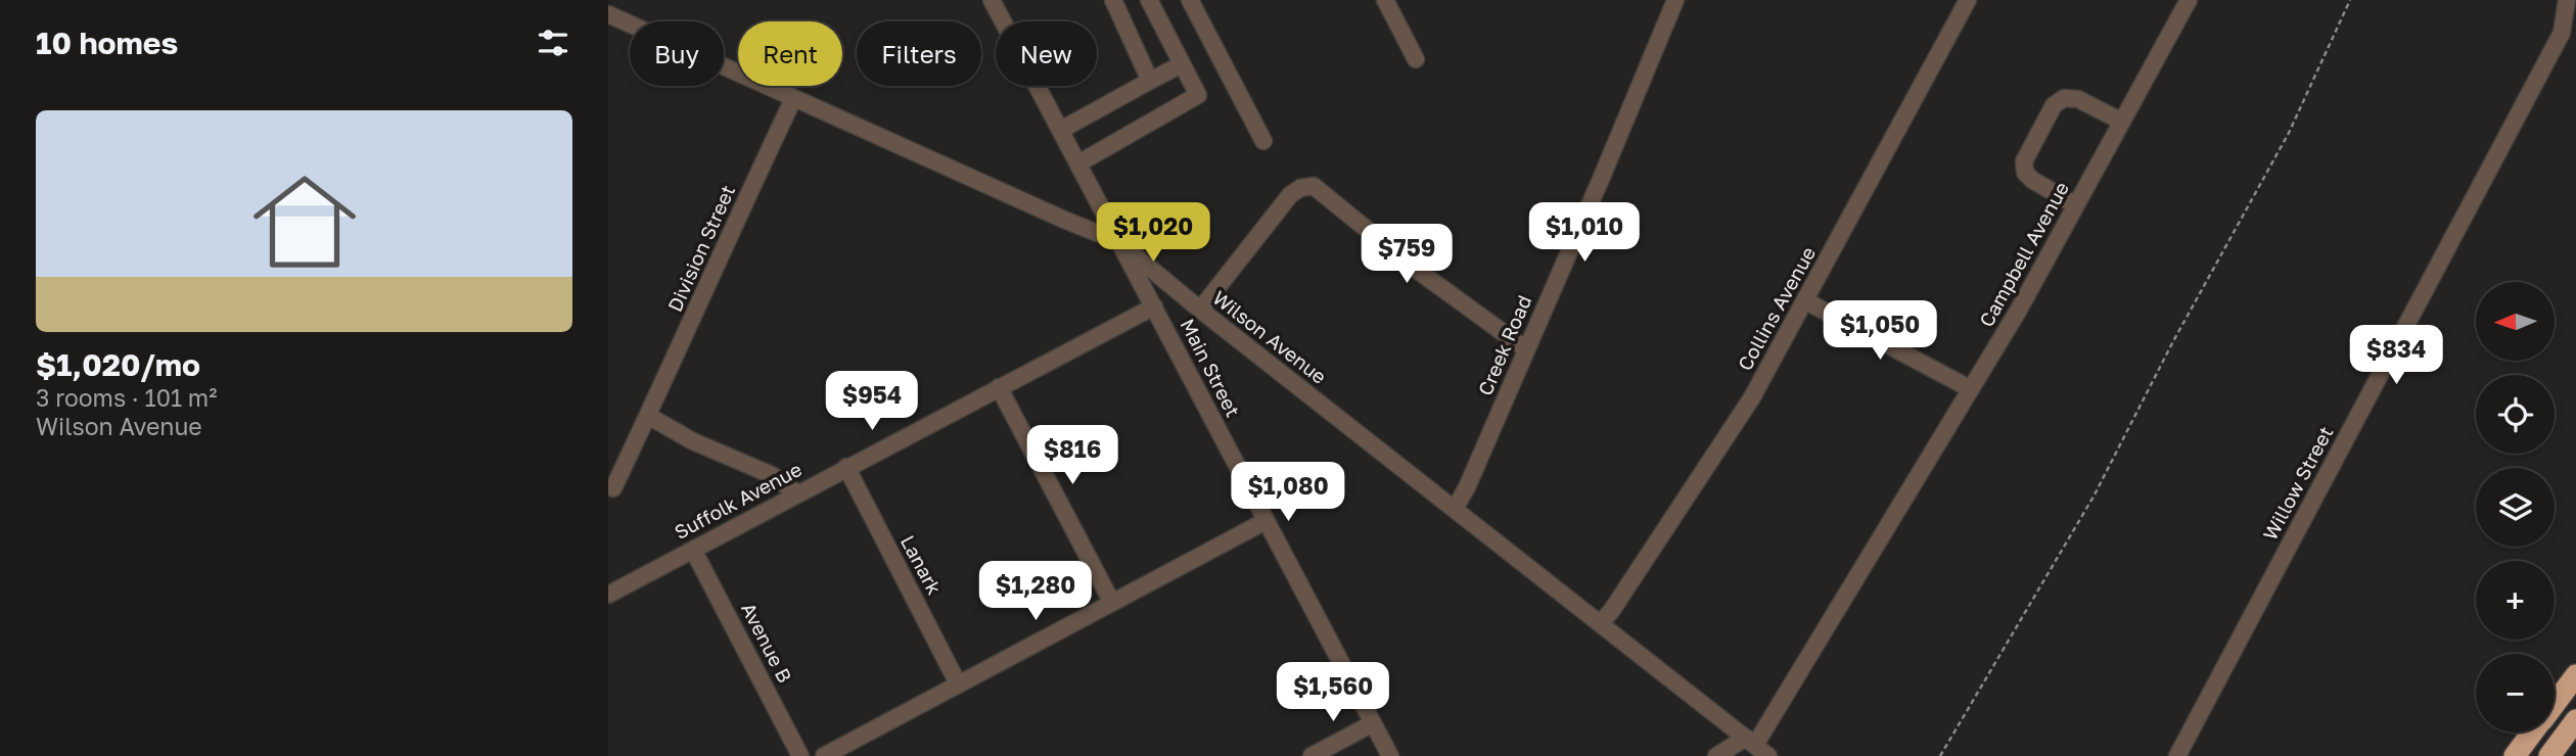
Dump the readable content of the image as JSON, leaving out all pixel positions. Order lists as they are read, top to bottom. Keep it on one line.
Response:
{"streets":{"street":["Division Street","Campbell Avenue","Collins Avenue","Wilson Avenue","Creek Road","Main Street","Willow Street","Suffolk Avenue","Lanark","Avenue B"]},"crossings":[["Division Street","Wilson Avenue"],["Campbell Avenue","Wilson Avenue"],["Collins Avenue","Wilson Avenue"],["Wilson Avenue","Creek Road"],["Wilson Avenue","Main Street"],["Main Street","Suffolk Avenue"],["Suffolk Avenue","Lanark"],["Suffolk Avenue","Avenue B"]],"north":"left","page":{"heading":"10 homes","chip":["Buy","Rent","Filters","New"],"list":[{"name":"$1,020/mo","note":"3 rooms · 101 m² · Wilson Avenue"}],"price":["$1,020","$1,010","$759","$1,050","$834","$954","$816","$1,080","$1,280","$1,560"],"map_buttons":["+","−"]}}
